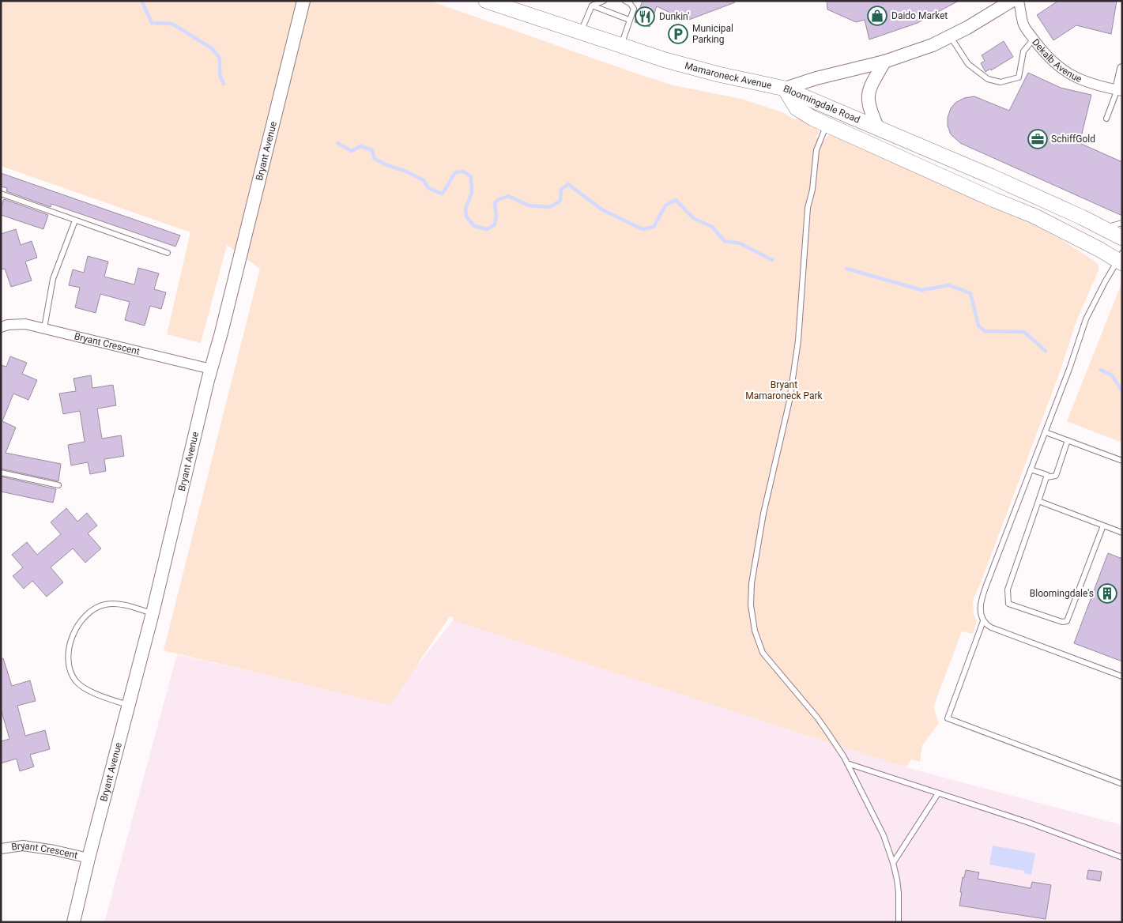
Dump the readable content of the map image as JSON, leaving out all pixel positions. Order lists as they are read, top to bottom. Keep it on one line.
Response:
{"streets":{"main road":["Mamaroneck Avenue","Bloomingdale Road"],"street":["Dekalb Avenue","Bryant Avenue","Bryant Crescent"]},"crossings":[["Mamaroneck Avenue","Bloomingdale Road"],["Bryant Avenue","Bryant Crescent"]],"parks":["Bryant Mamaroneck Park"],"places":{"shop":["Daido Market"],"restaurant":["Dunkin'"],"parking":["Municipal Parking"],"office":["SchiffGold"],"building":["Bloomingdale's"]}}
